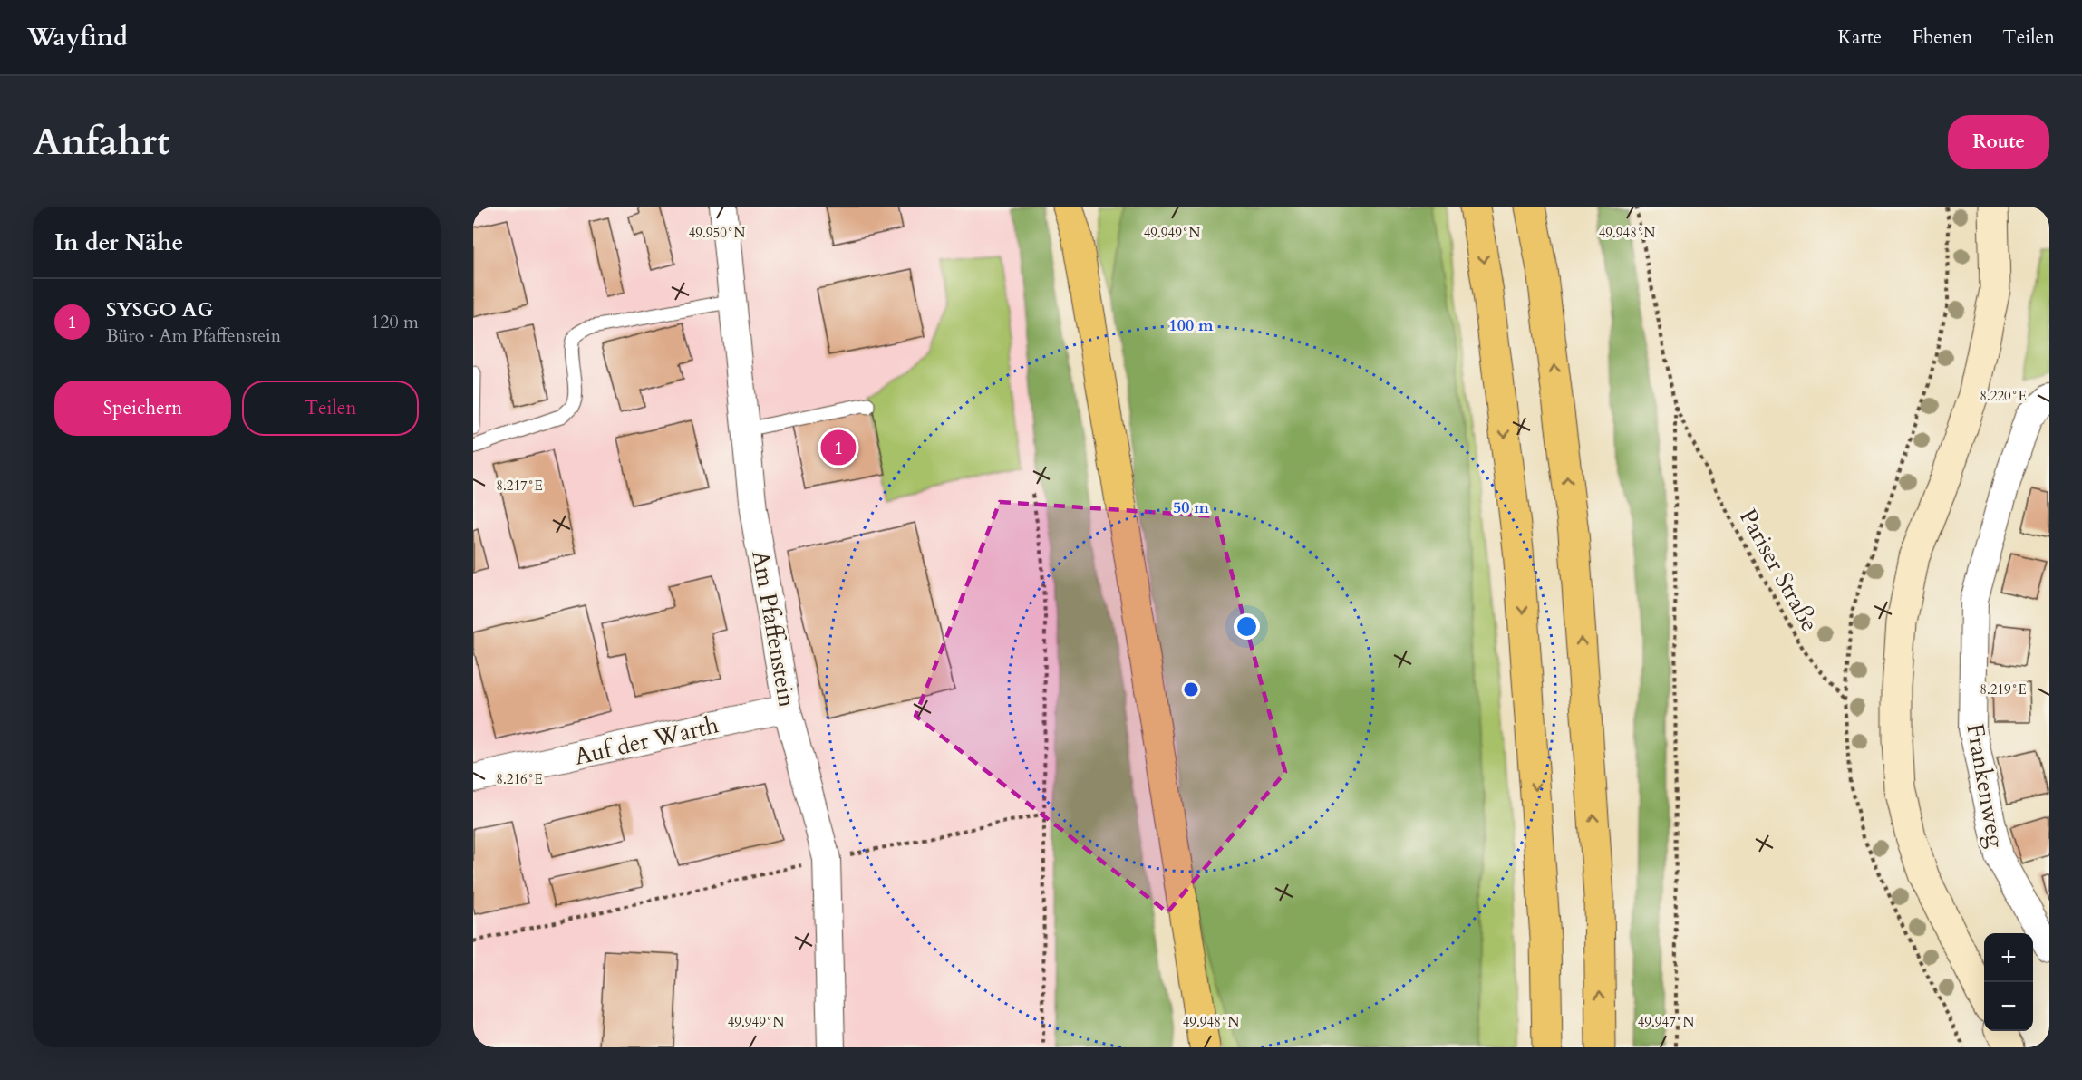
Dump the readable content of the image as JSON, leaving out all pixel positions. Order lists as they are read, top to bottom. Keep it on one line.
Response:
{"streets":{"street":["Am Pfaffenstein","Auf der Warth","Frankenweg"],"path":["Pariser Straße"]},"crossings":[["Am Pfaffenstein","Auf der Warth"]],"page":{"header":"Wayfind","nav":["Karte","Ebenen","Teilen"],"buttons":["Route",["Speichern","Teilen"]],"title":"Anfahrt","heading":"In der Nähe","list":[{"mark":"1","name":"SYSGO AG","note":"Büro · Am Pfaffenstein","value":"120 m"}],"pins":"1","map_buttons":["+","−"]},"coordinates":["49.950°N","49.949°N","49.948°N","8.220°E","8.217°E","8.219°E","8.216°E","49.947°N"],"rings":["100 m","50 m"]}
